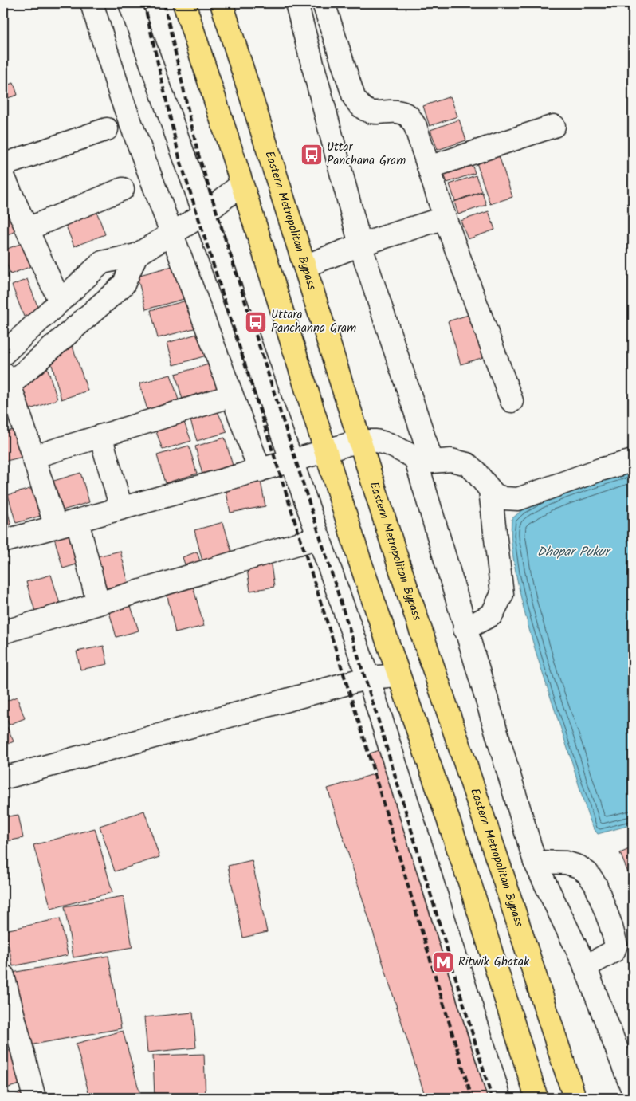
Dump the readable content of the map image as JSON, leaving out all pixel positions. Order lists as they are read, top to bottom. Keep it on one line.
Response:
{"streets":{"main road":["Eastern Metropolitan Bypass"]},"water":["Dhopar Pukur"],"places":{"bus stop":["Uttar Panchana Gram","Uttara Panchanna Gram"],"metro station":["Ritwik Ghatak"]}}
